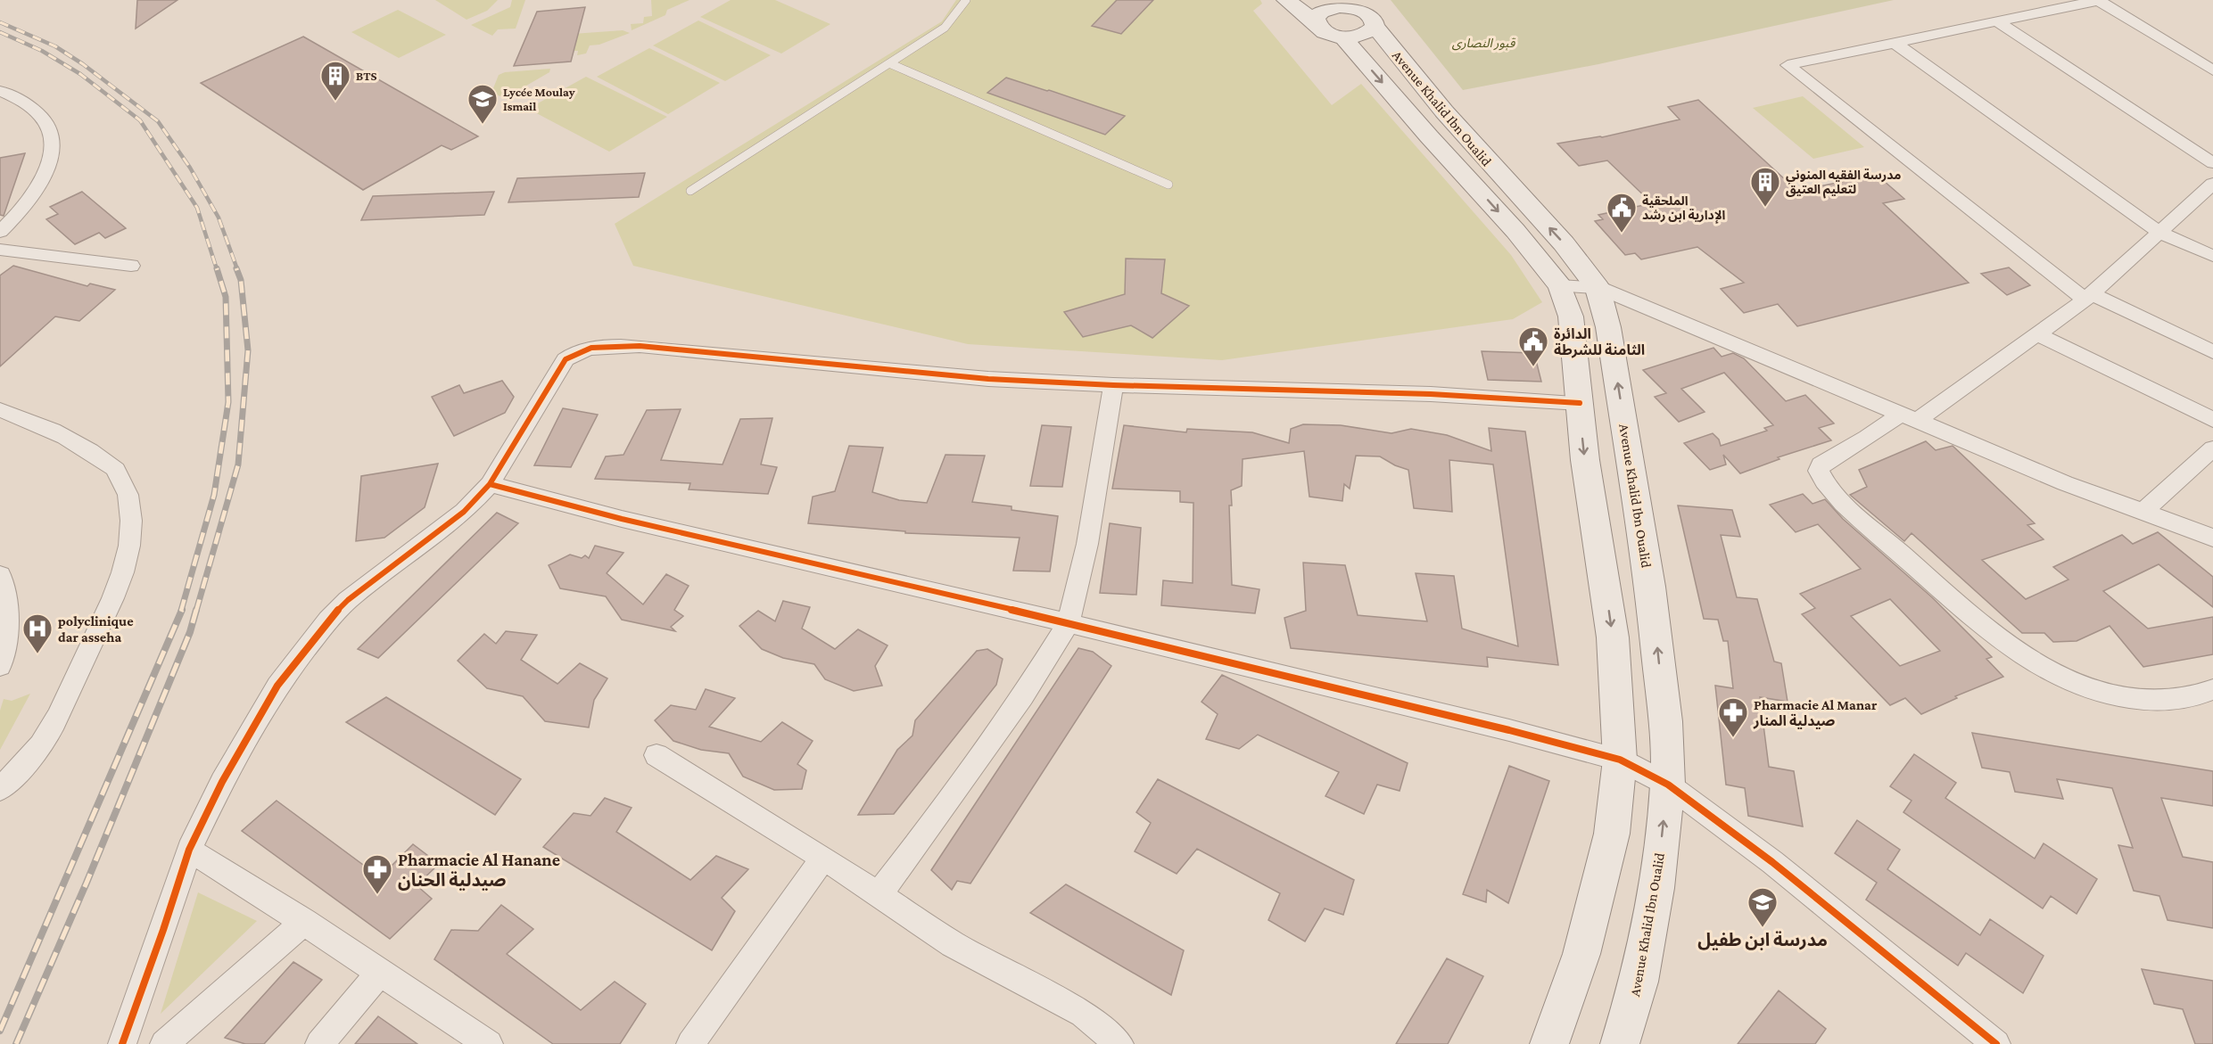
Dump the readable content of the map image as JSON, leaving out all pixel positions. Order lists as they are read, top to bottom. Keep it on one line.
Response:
{"streets":{"main road":["Avenue Khalid Ibn Oualid"]},"parks":["قبور النصارى"],"places":{"building":["BTS","مدرسة الفقيه المنوني لتعليم العتيق"],"school or university":["Lycée Moulay Ismail","مدرسة ابن طفيل"],"public building":["الملحقية الإدارية ابن رشد","الدائرة الثامنة للشرطة"],"hospital":["polyclinique dar asseha"],"pharmacy":["Pharmacie Al Manar صيدلية المنار","Pharmacie Al Hanane صيدلية الحنان"]}}
